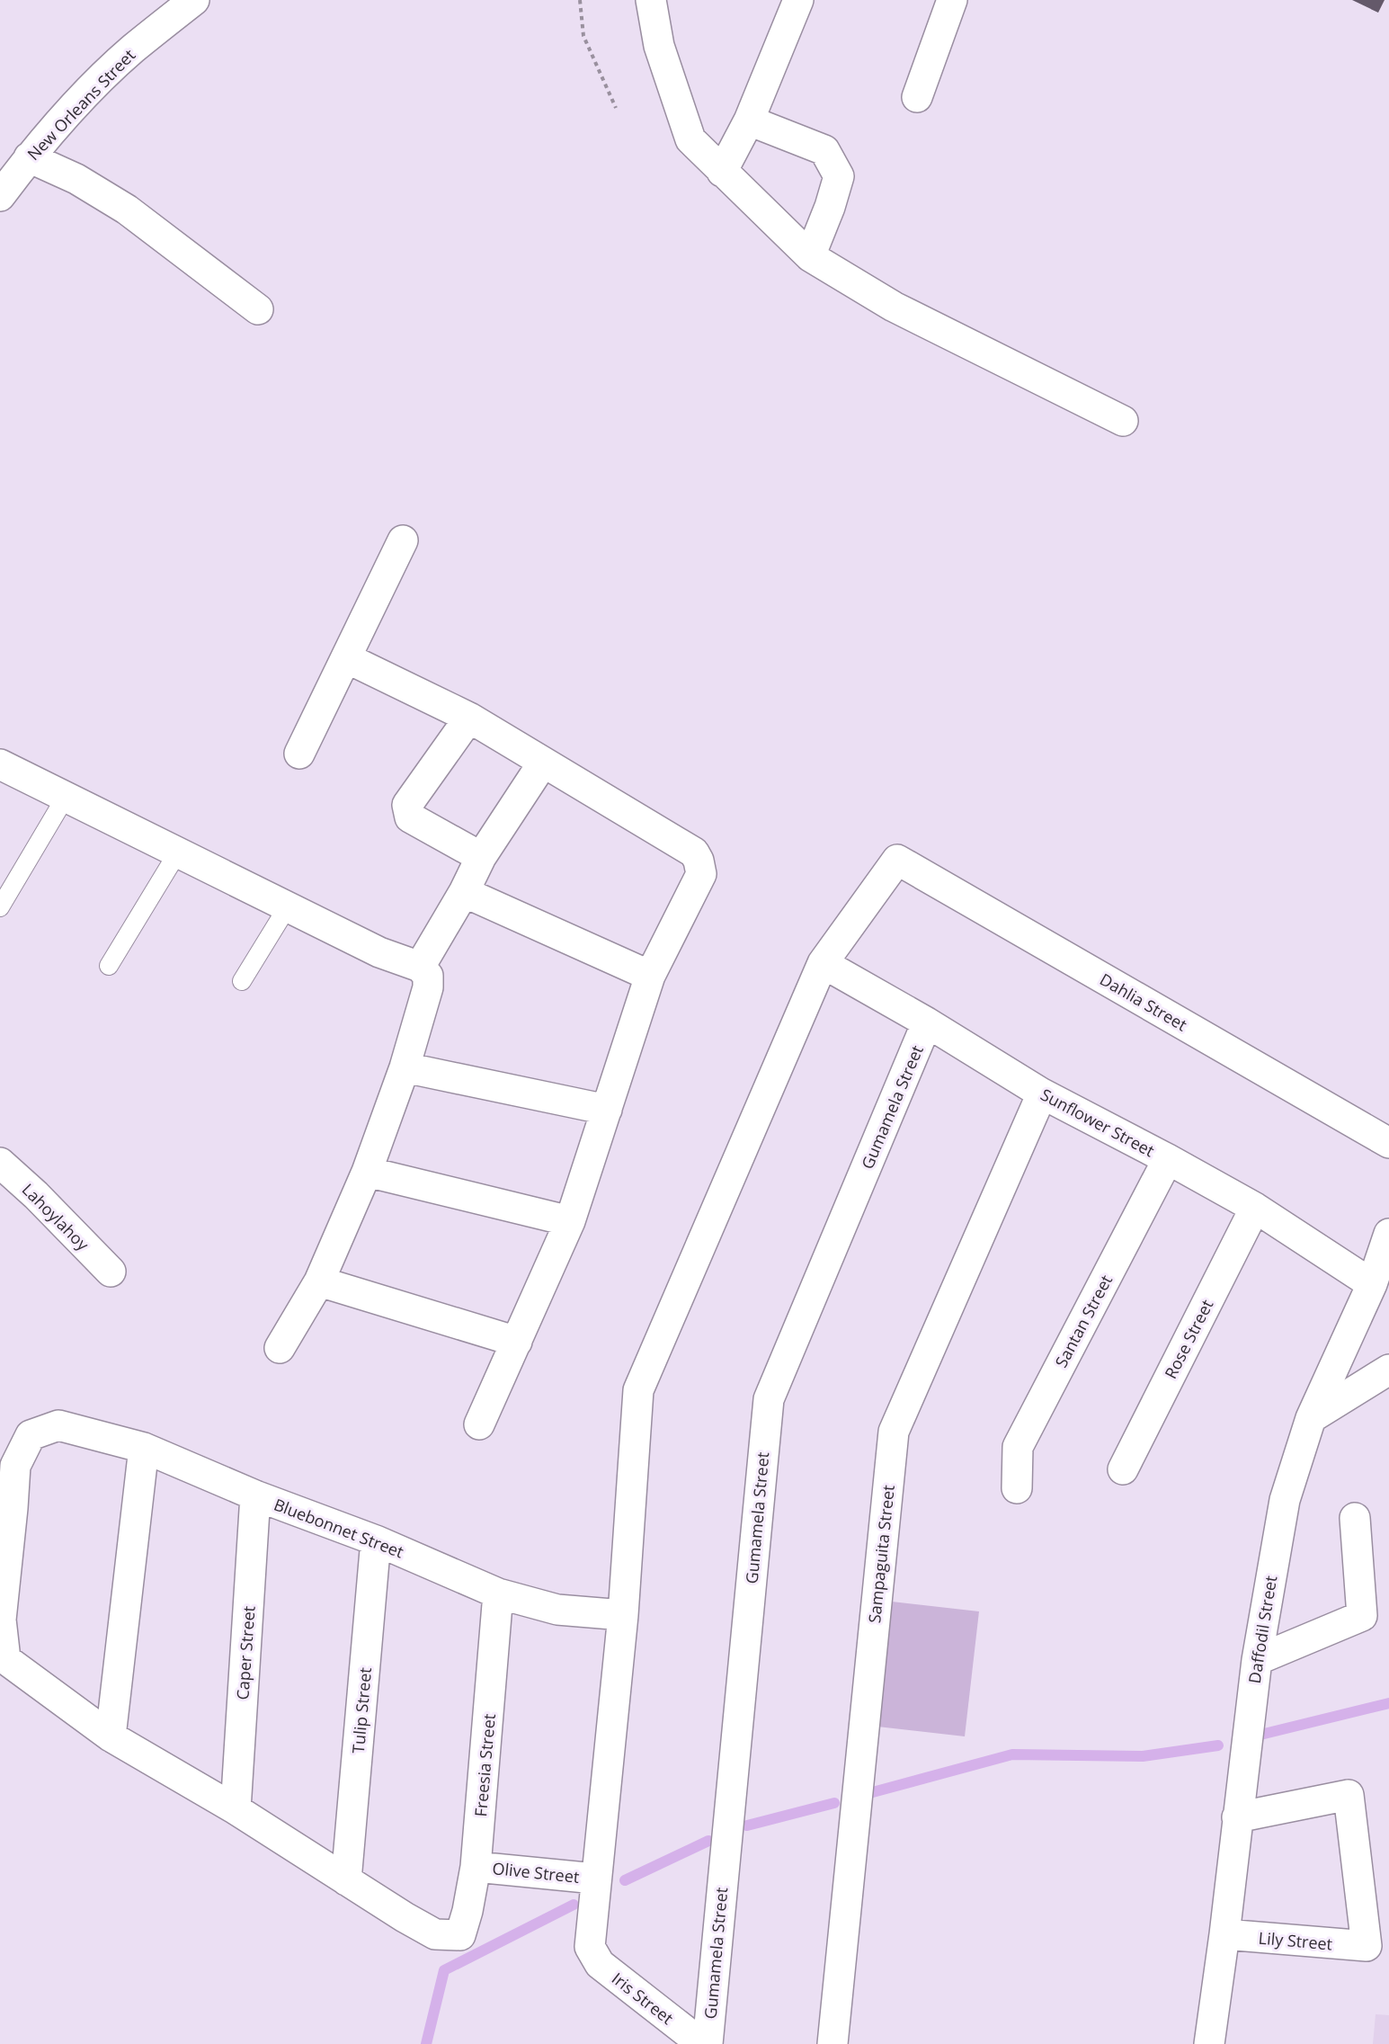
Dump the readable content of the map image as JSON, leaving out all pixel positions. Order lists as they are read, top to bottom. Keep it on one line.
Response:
{"streets":{"street":["New Orleans Street","Dahlia Street","Gumamela Street","Sunflower Street","Lahoylahoy","Santan Street","Rose Street","Bluebonnet Street","Sampaguita Street","Daffodil Street","Caper Street","Tulip Street","Freesia Street","Olive Street","Lily Street","Iris Street"]},"crossings":[["Dahlia Street","Sunflower Street"],["Gumamela Street","Sunflower Street"],["Sunflower Street","Santan Street"],["Sunflower Street","Rose Street"],["Sunflower Street","Sampaguita Street"],["Sunflower Street","Daffodil Street"],["Bluebonnet Street","Caper Street"],["Bluebonnet Street","Tulip Street"],["Bluebonnet Street","Freesia Street"],["Daffodil Street","Lily Street"],["Tulip Street","Freesia Street"],["Freesia Street","Olive Street"],["Olive Street","Iris Street"]]}
